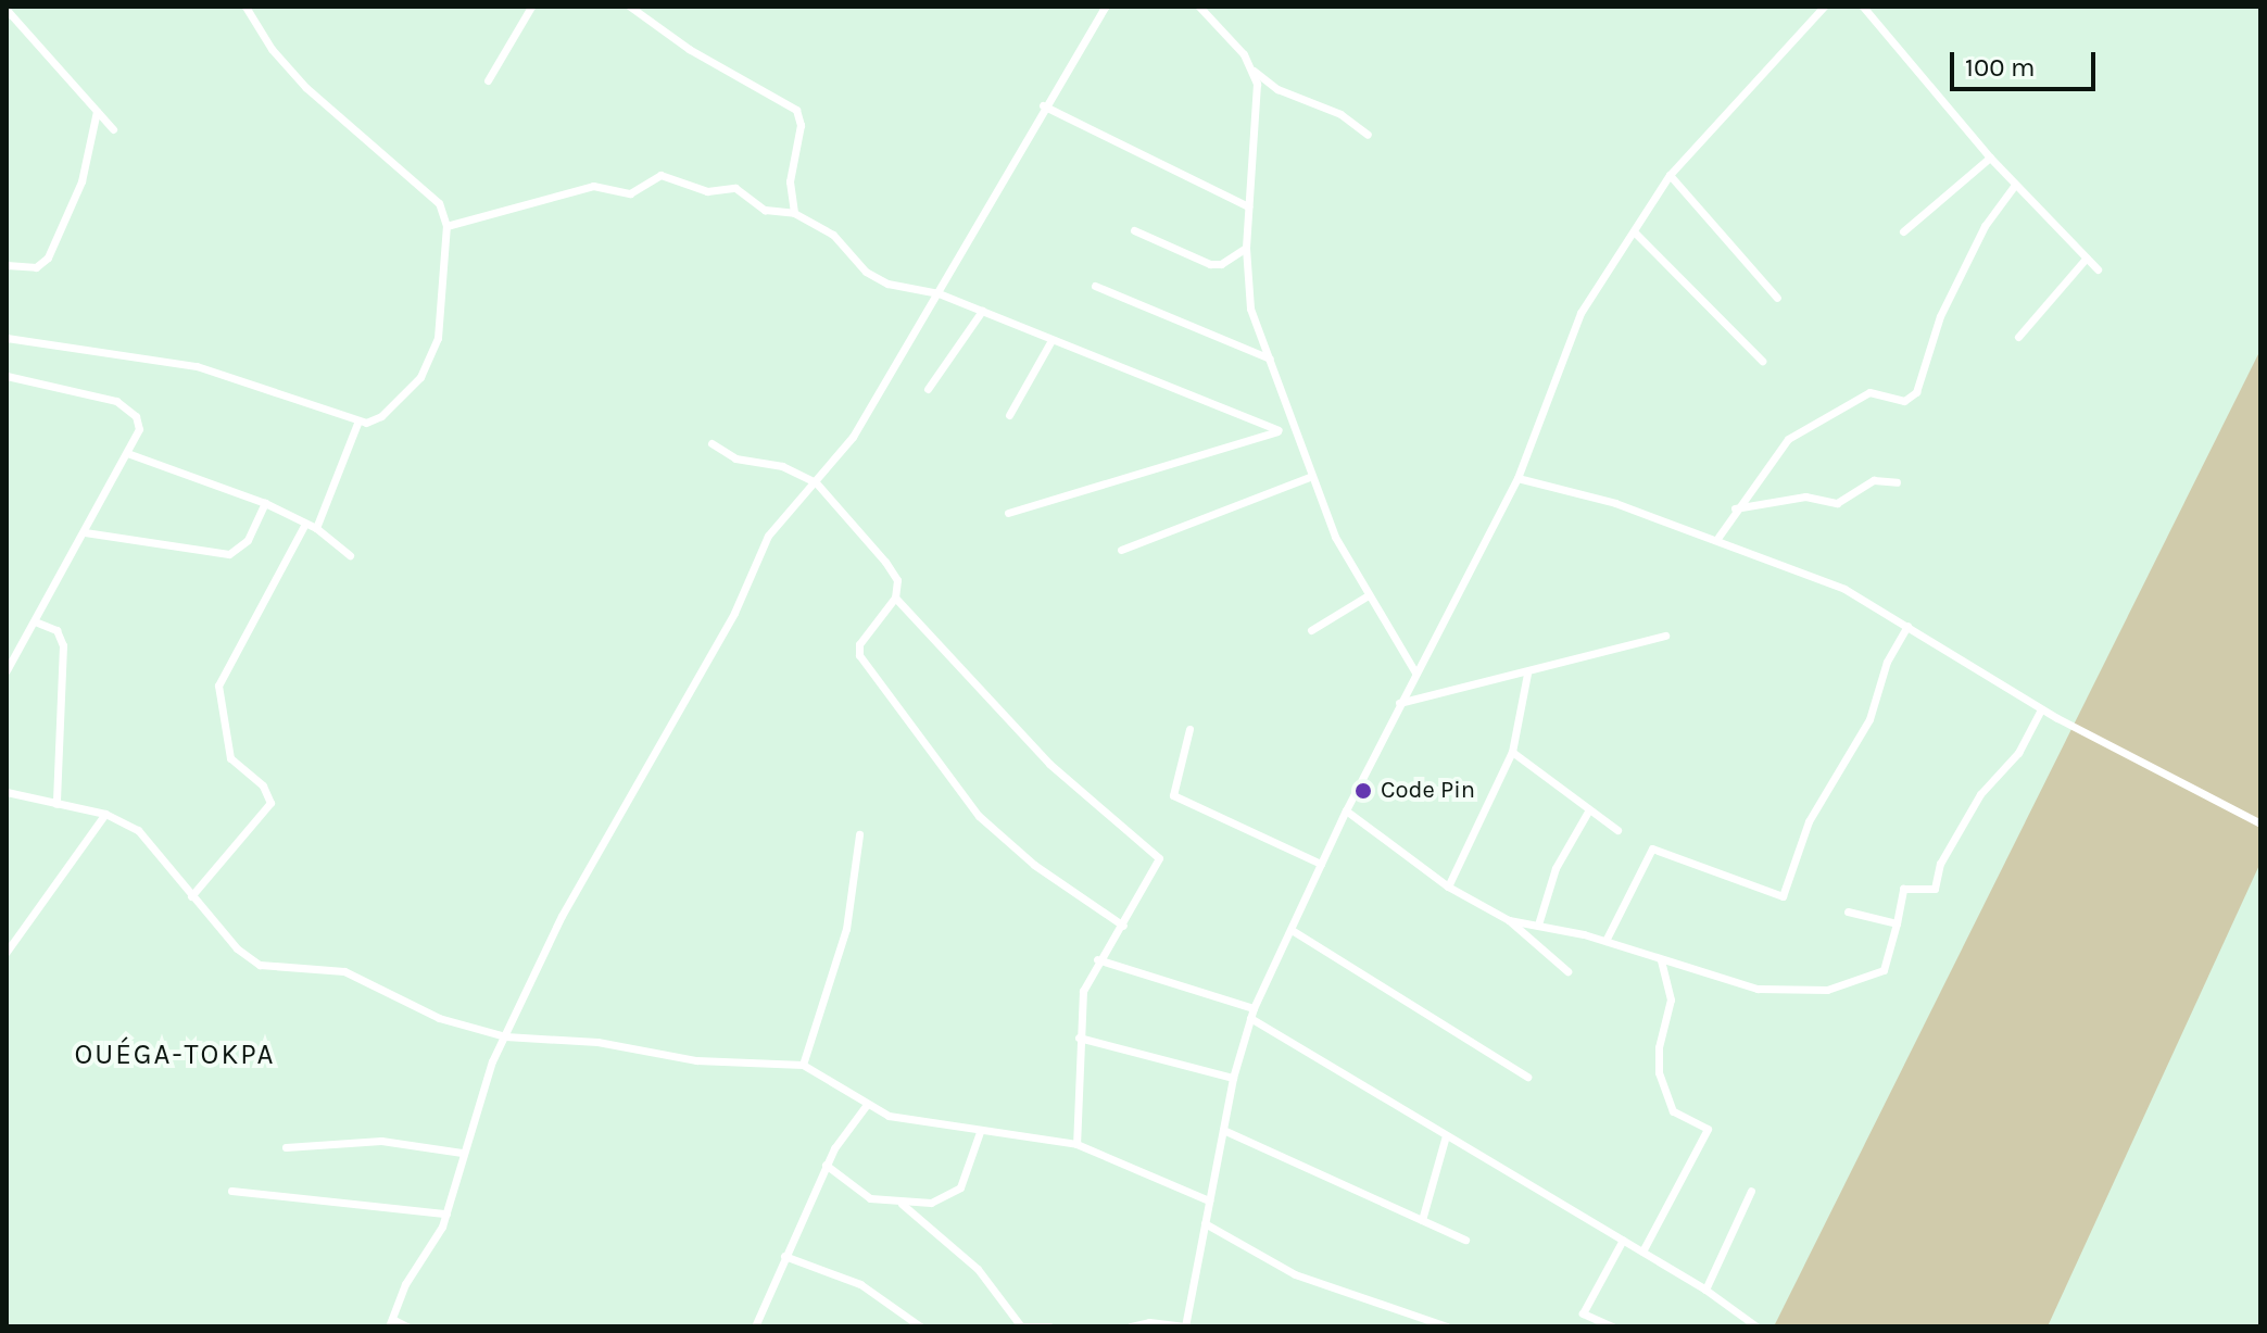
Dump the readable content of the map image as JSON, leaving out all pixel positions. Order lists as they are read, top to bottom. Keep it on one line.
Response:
{"districts":["OUÉGA-TOKPA"],"places":["Code Pin"],"scale_bar":"100 m"}
